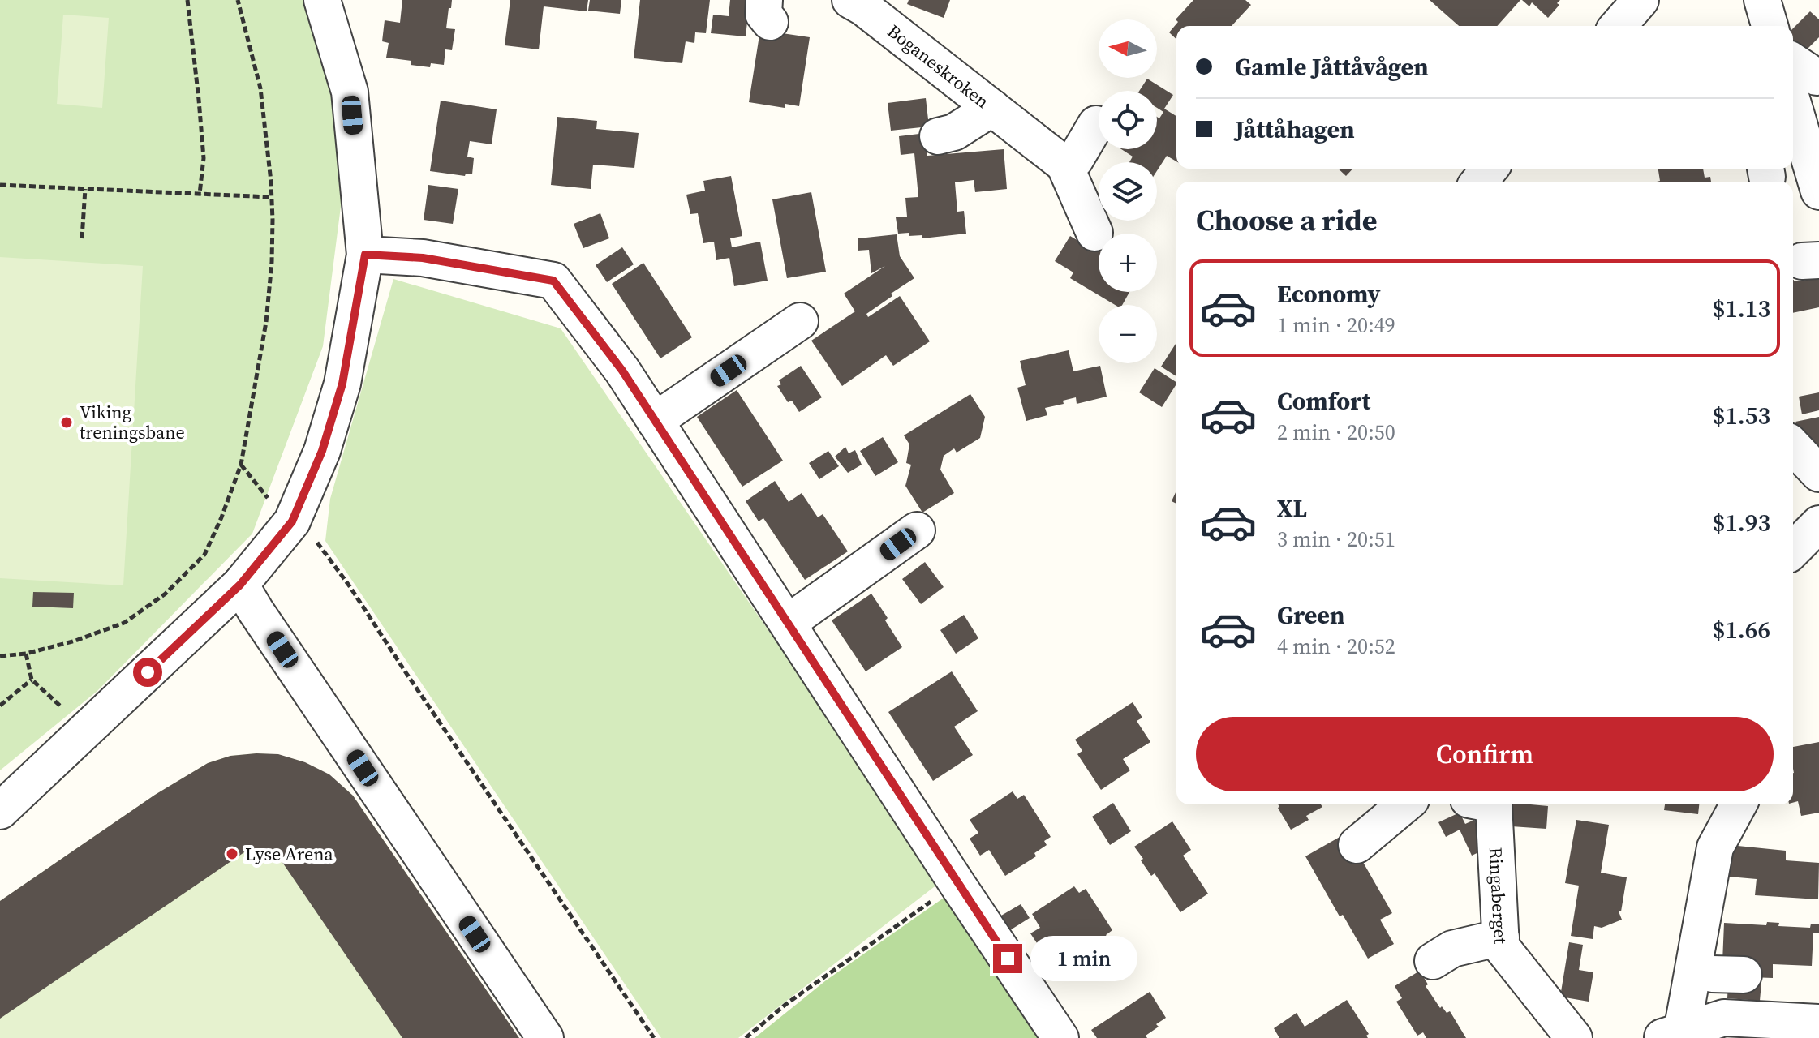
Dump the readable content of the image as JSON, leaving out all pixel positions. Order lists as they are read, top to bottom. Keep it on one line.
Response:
{"streets":{"street":["Boganeskroken","Ringaberget"]},"places":["Viking treningsbane","Lyse Arena"],"north":"left","page":{"map_buttons":["+","−"],"banner":["Gamle Jåttåvågen","Jåttåhagen"],"heading":"Choose a ride","list":[{"name":"Economy","note":"1 min · 20:49","value":"$1.13"},{"name":"Comfort","note":"2 min · 20:50","value":"$1.53"},{"name":"XL","note":"3 min · 20:51","value":"$1.93"},{"name":"Green","note":"4 min · 20:52","value":"$1.66"}],"buttons":"Confirm","bubble":"1 min"}}
